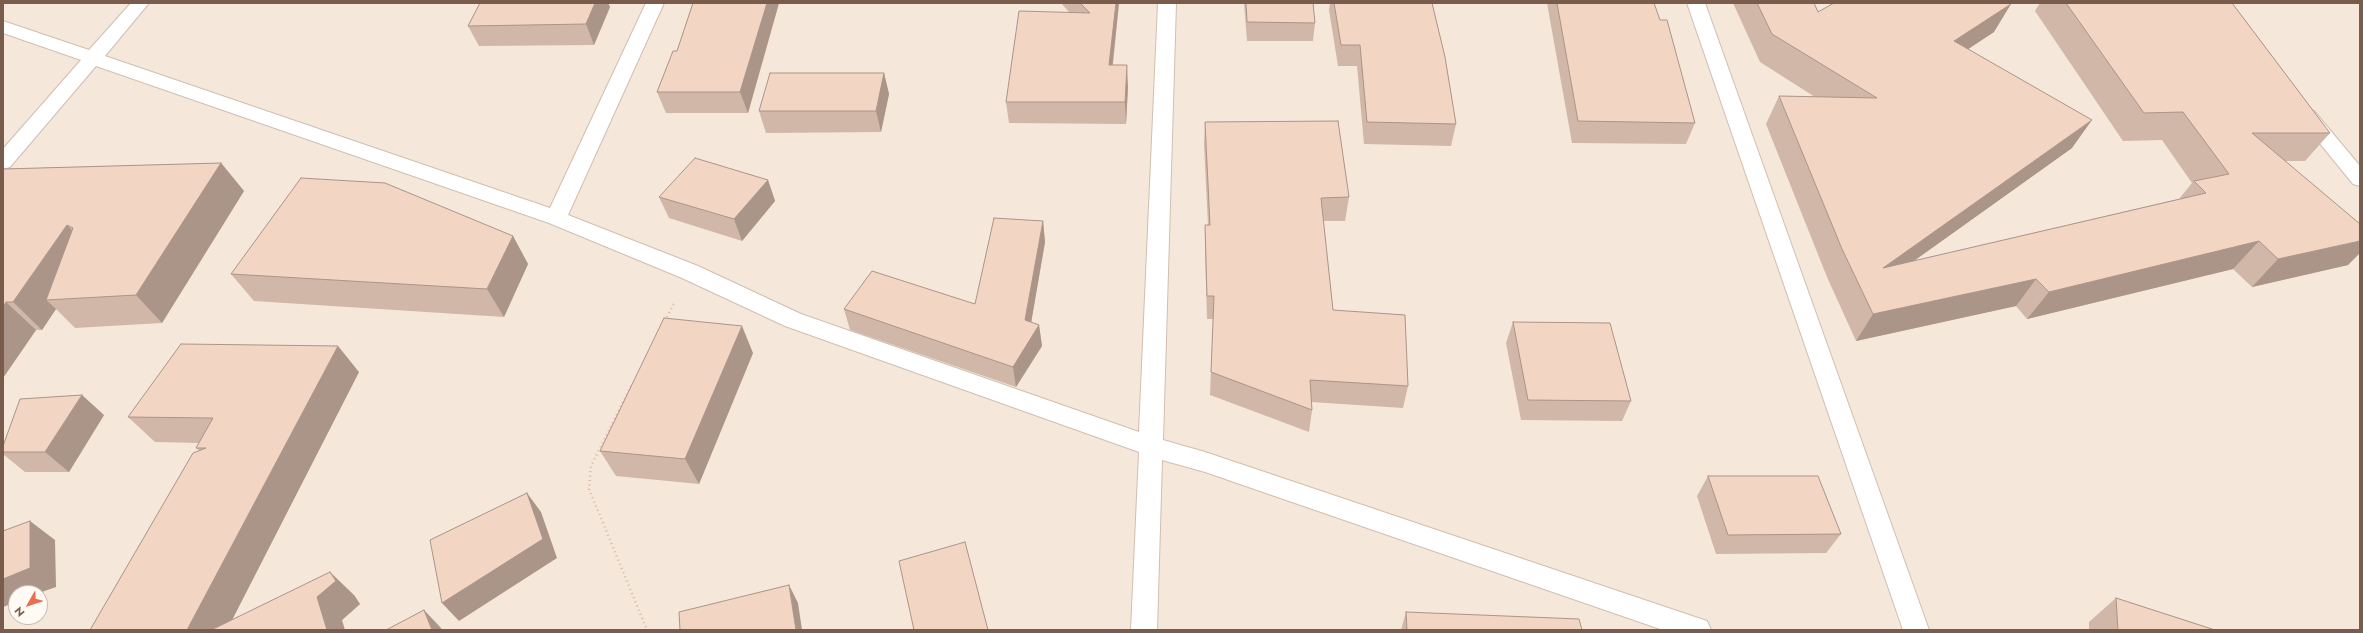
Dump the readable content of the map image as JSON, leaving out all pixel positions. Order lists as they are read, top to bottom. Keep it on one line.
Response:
{"north":"bottom left"}
